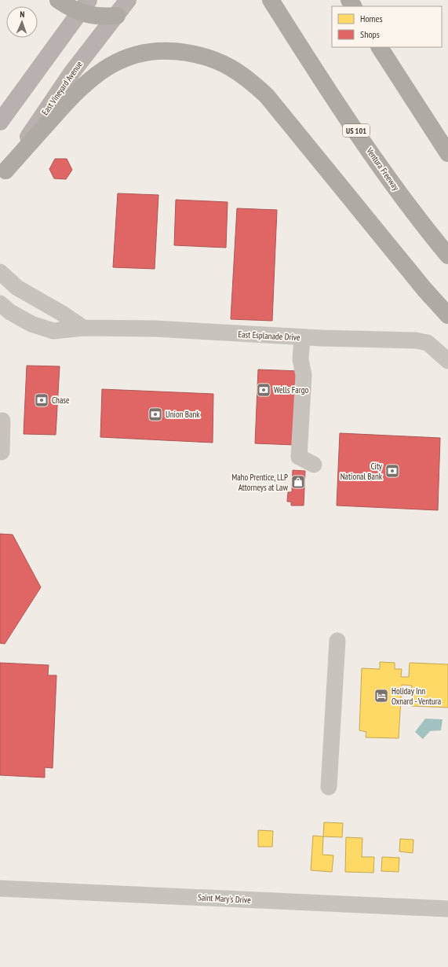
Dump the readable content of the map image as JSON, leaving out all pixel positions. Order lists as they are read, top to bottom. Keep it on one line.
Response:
{"streets":{"highway":["US 101","Ventura Freeway"],"main road":["East Vineyard Avenue"],"street":["East Esplanade Drive","Saint Mary's Drive"]},"places":{"bank":["Wells Fargo","Chase","Union Bank","City National Bank"],"shop":["Maho Prentice, LLP Attorneys at Law"],"hotel":["Holiday Inn Oxnard - Ventura"]},"legend":["Homes","Shops"],"north":"top"}
